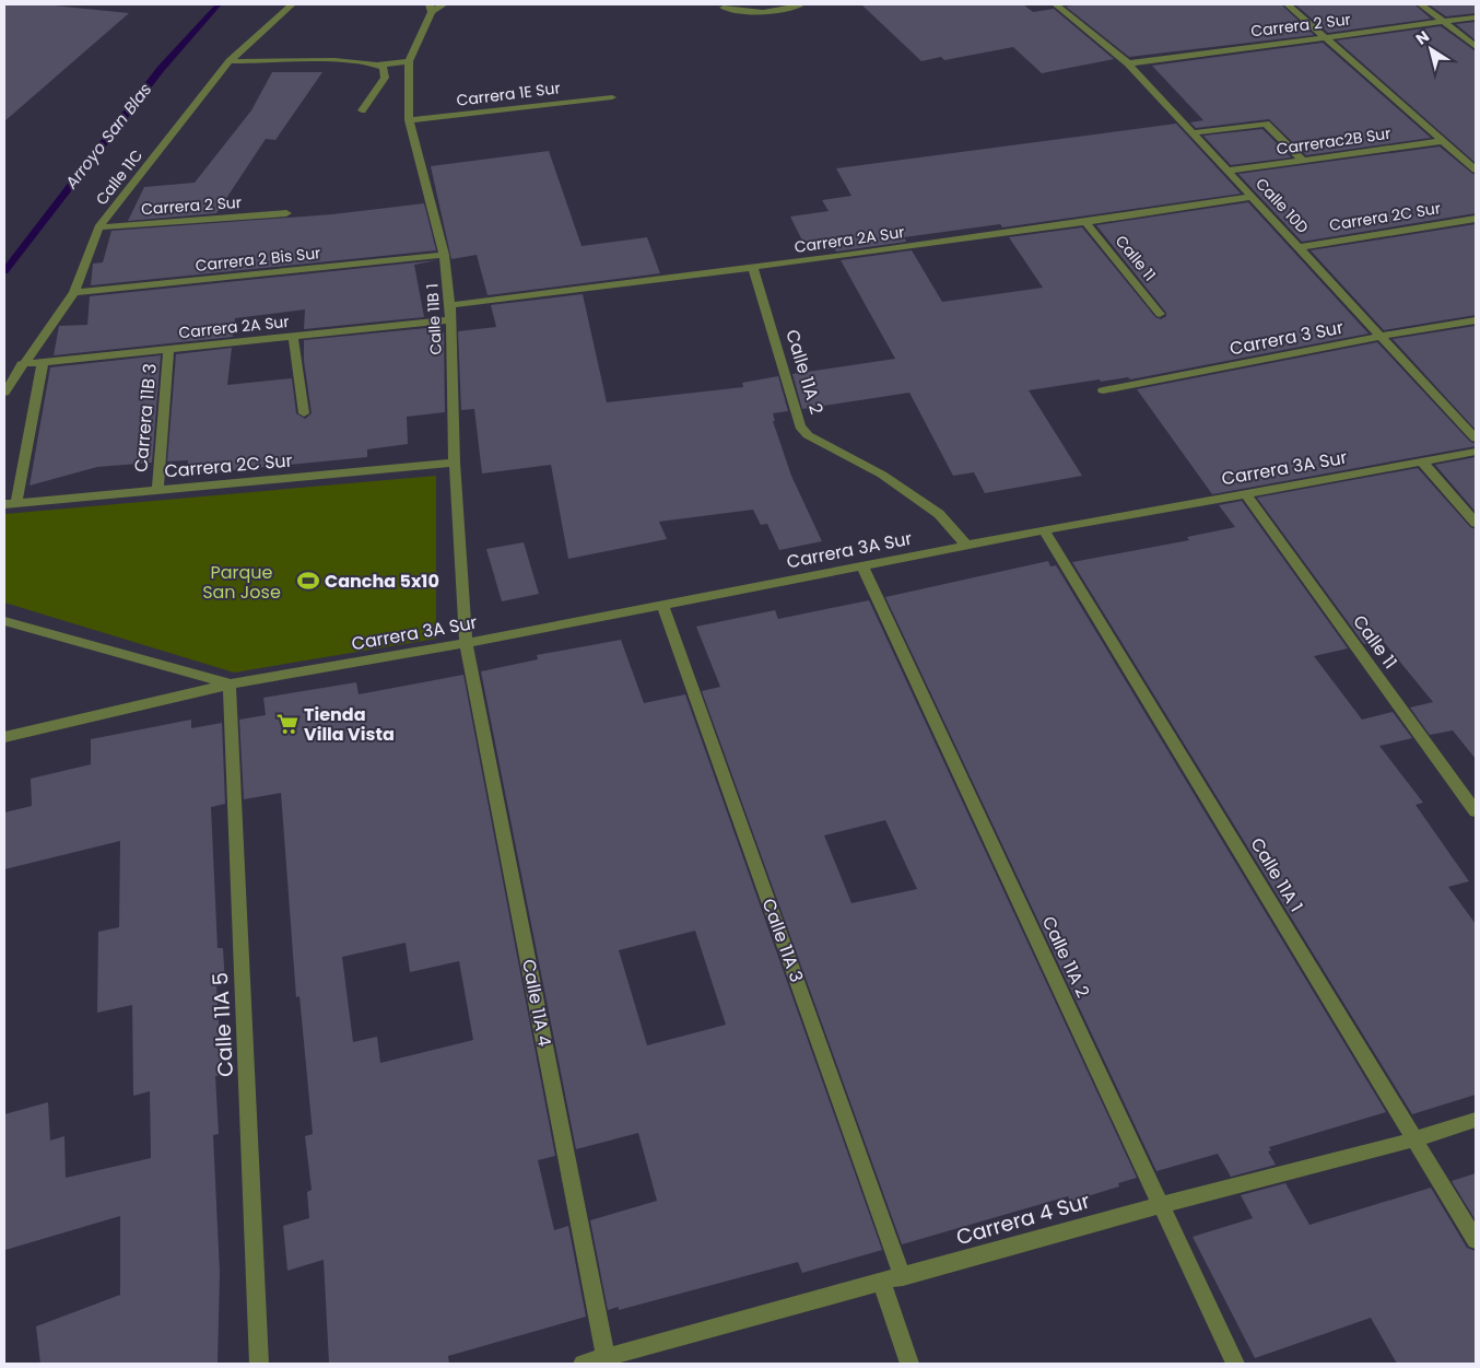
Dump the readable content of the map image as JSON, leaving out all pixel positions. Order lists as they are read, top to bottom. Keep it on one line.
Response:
{"streets":{"street":["Carrera 2 Sur","Carrera 1E Sur","Carrerac2B Sur","Calle 11C","Calle 10D","Carrera 2C Sur","Carrera 2A Sur","Calle 11","Carrera 2 Bis Sur","Calle 11B 1","Carrera 3 Sur","Calle 11A 2","Carrera 11B 3","Carrera 3A Sur","Calle 11A 1","Calle 11A 3","Calle 11A 4","Calle 11A 5","Carrera 4 Sur"]},"crossings":[["Carrera 2 Sur","Calle 11C"],["Carrera 2 Sur","Calle 10D"],["Carrera 1E Sur","Calle 11B 1"],["Carrerac2B Sur","Calle 10D"],["Calle 11C","Carrera 2A Sur"],["Calle 11C","Carrera 2 Bis Sur"],["Calle 10D","Carrera 2C Sur"],["Calle 10D","Carrera 2A Sur"],["Calle 10D","Carrera 3 Sur"],["Carrera 2C Sur","Calle 11B 1"],["Carrera 2C Sur","Carrera 11B 3"],["Carrera 2A Sur","Calle 11"],["Carrera 2A Sur","Calle 11B 1"],["Carrera 2A Sur","Calle 11A 2"],["Carrera 2A Sur","Carrera 11B 3"],["Calle 11","Carrera 3A Sur"],["Carrera 2 Bis Sur","Calle 11B 1"],["Calle 11B 1","Carrera 3A Sur"],["Calle 11B 1","Calle 11A 4"],["Calle 11A 2","Carrera 3A Sur"],["Calle 11A 2","Carrera 4 Sur"],["Carrera 3A Sur","Calle 11A 1"],["Carrera 3A Sur","Calle 11A 3"],["Carrera 3A Sur","Calle 11A 4"],["Carrera 3A Sur","Calle 11A 5"],["Calle 11A 1","Carrera 4 Sur"],["Calle 11A 3","Carrera 4 Sur"],["Calle 11A 4","Carrera 4 Sur"]],"water":["Arroyo San Blas"],"parks":["Parque San Jose"],"places":{"sports":["Cancha 5x10"],"supermarket":["Tienda Villa Vista"]},"north":"top left"}
